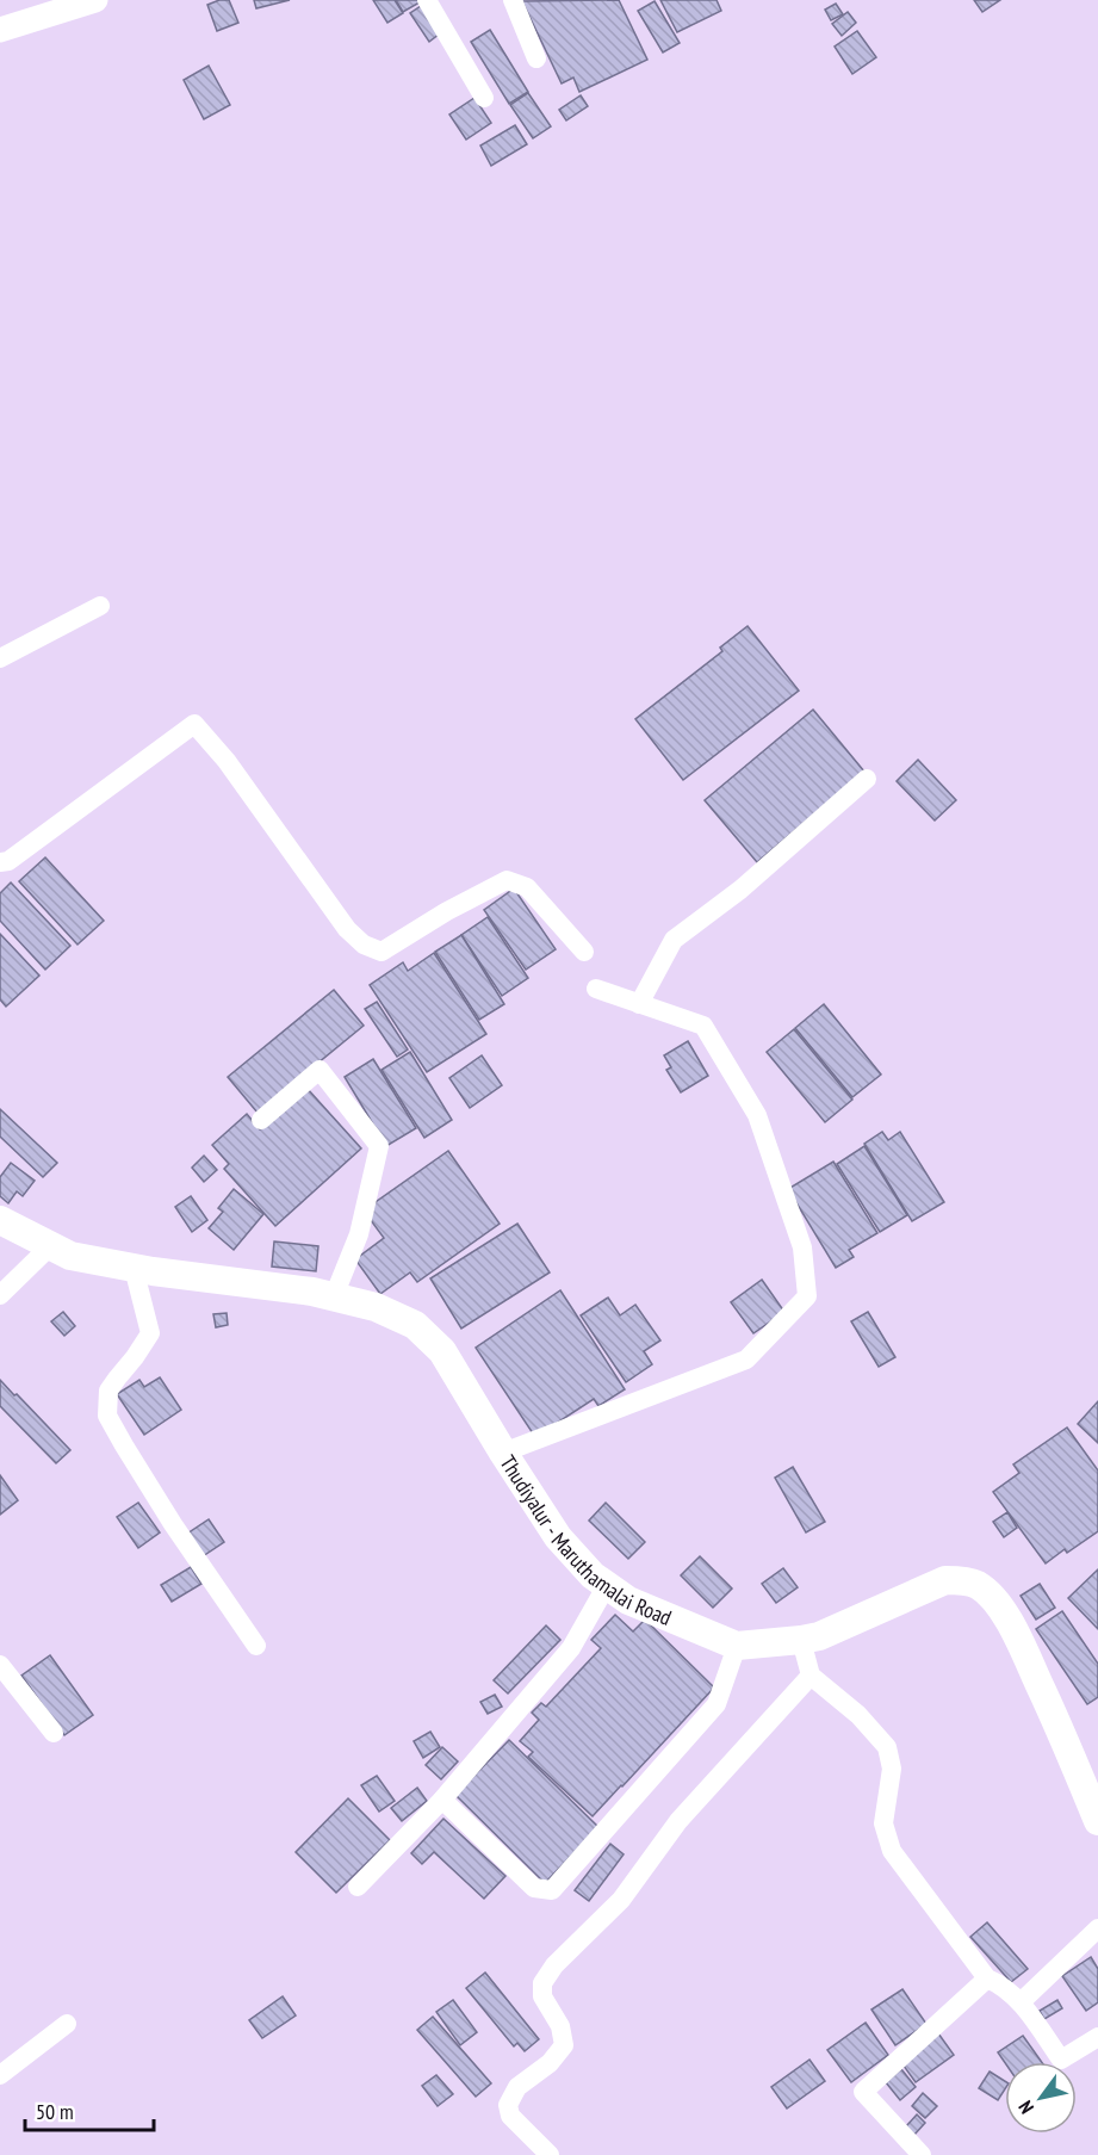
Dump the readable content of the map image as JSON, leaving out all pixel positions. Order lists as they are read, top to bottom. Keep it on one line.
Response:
{"streets":{"main road":["Thudiyalur - Maruthamalai Road"]},"scale_bar":"50 m","north":"bottom left"}
